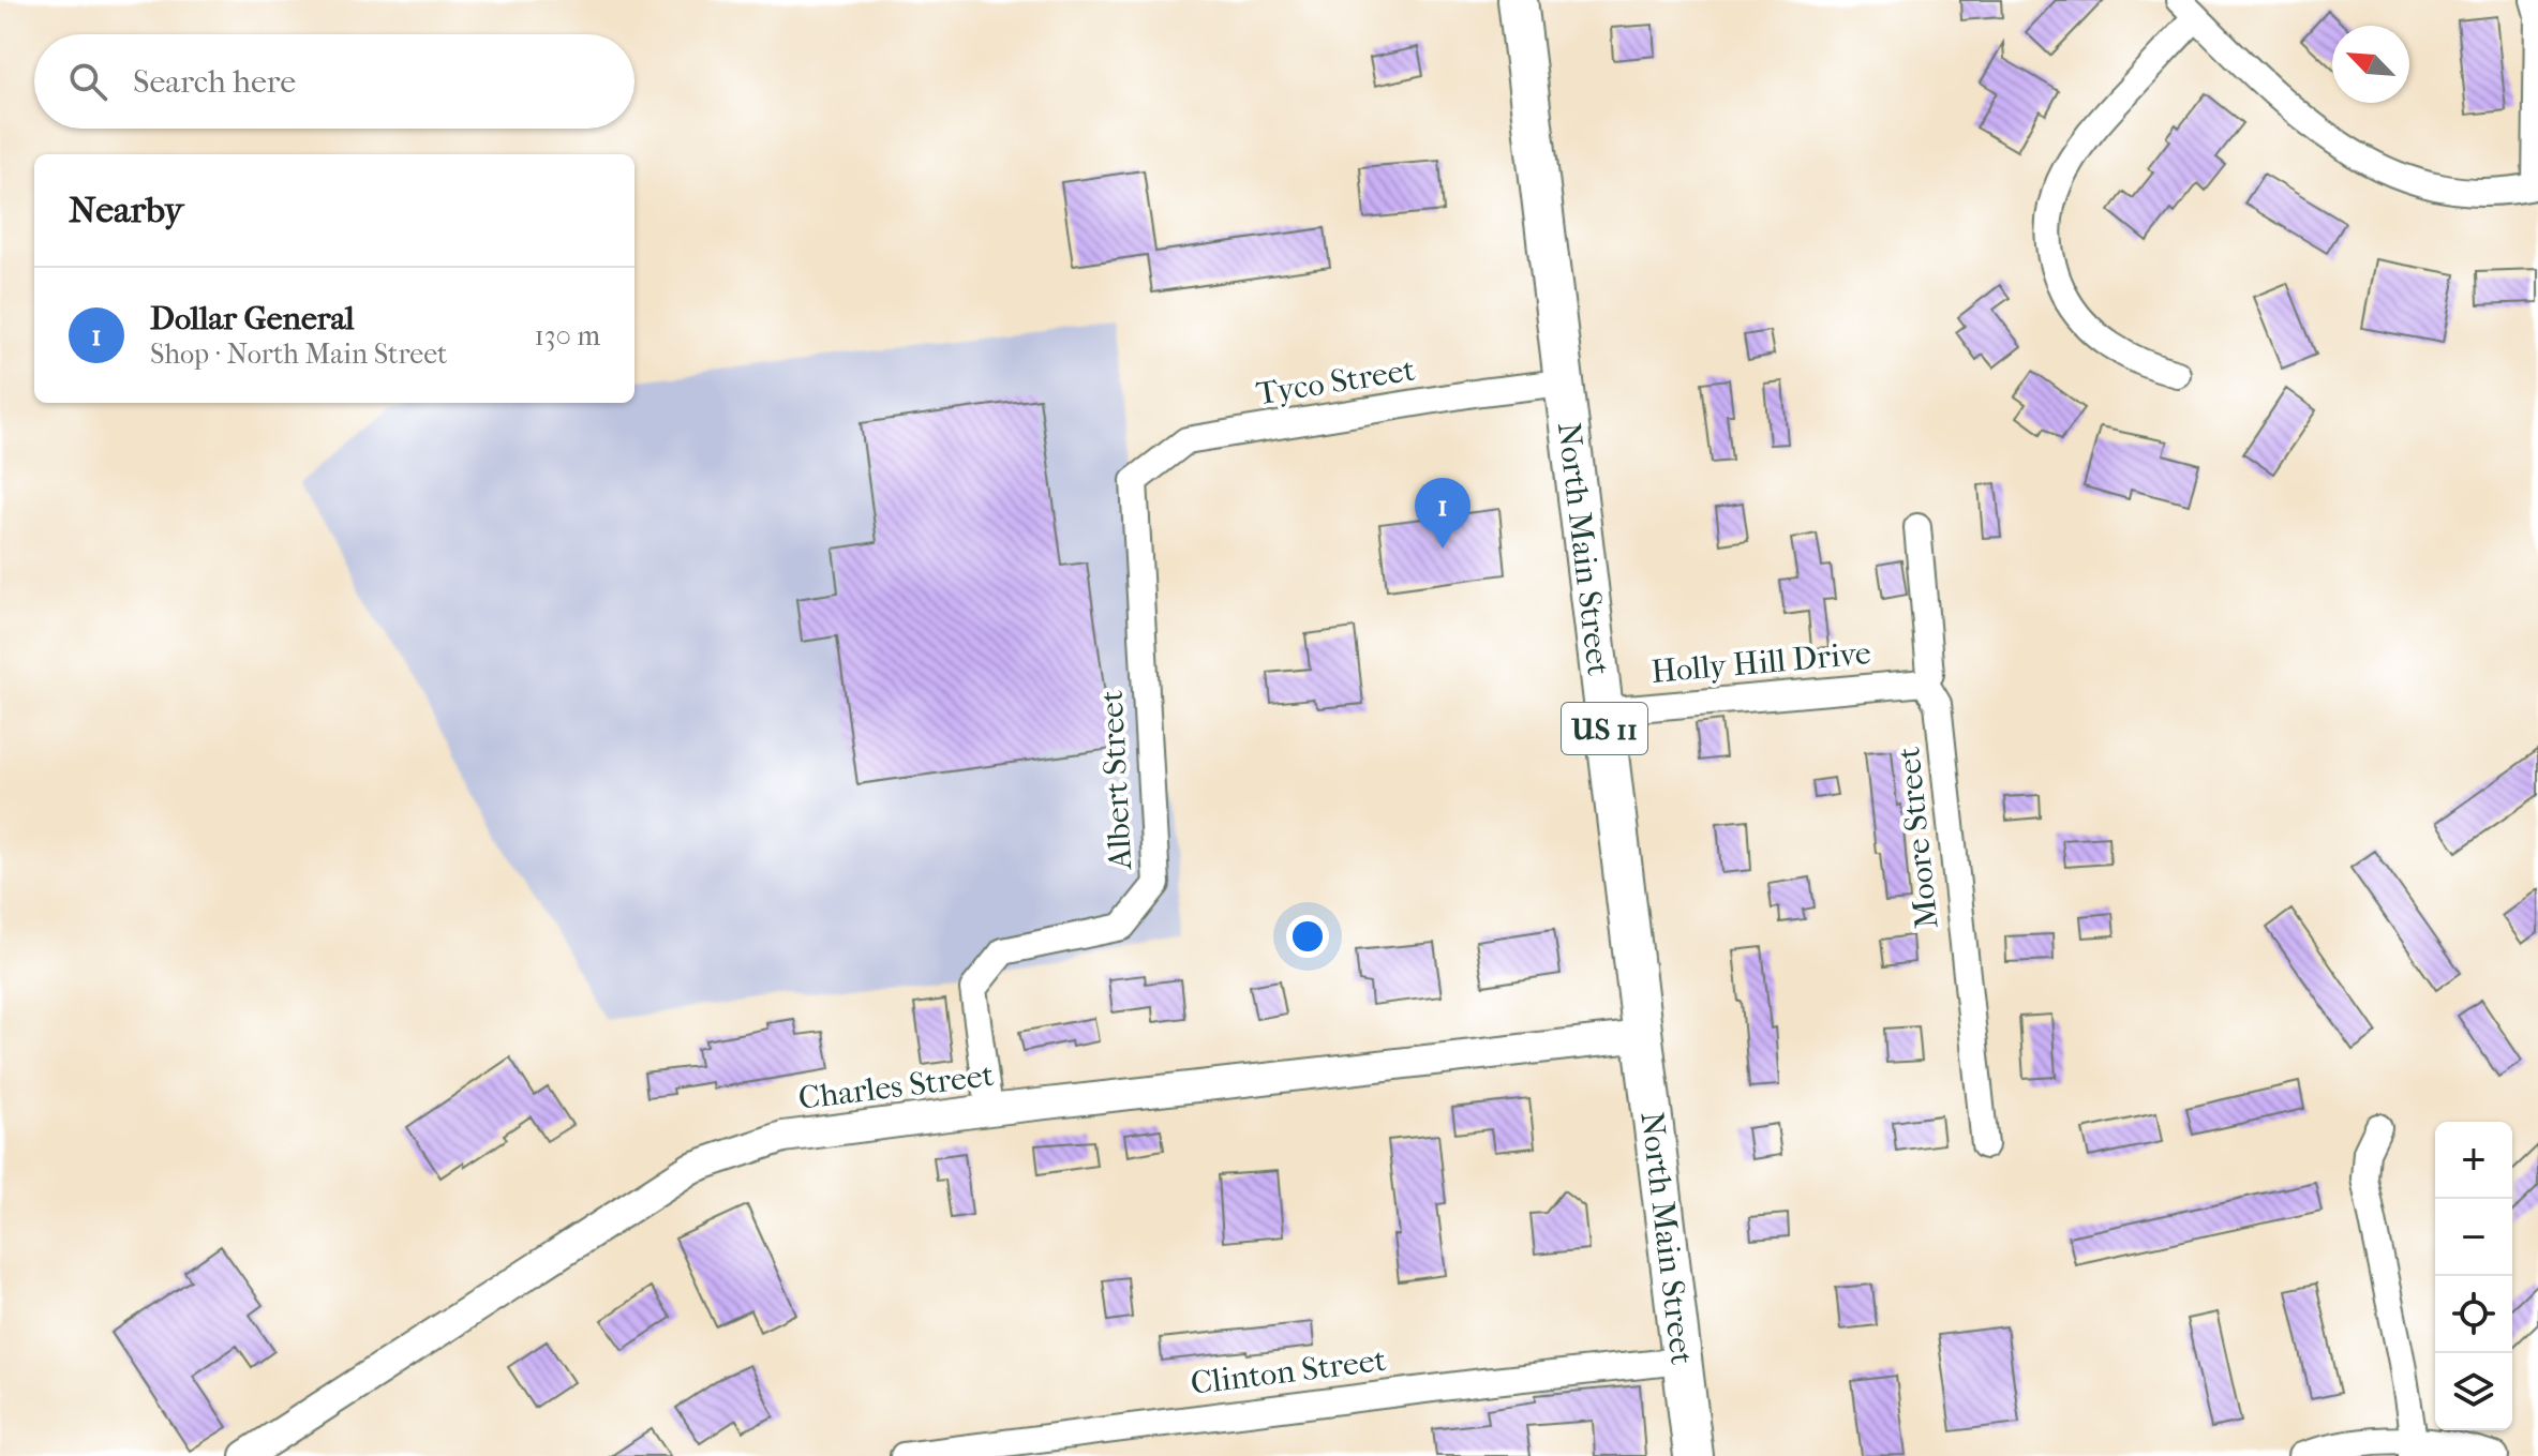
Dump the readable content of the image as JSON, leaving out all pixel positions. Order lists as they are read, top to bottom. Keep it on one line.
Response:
{"streets":{"main road":["North Main Street","US 11"],"street":["Tyco Street","Holly Hill Drive","Albert Street","Moore Street","Charles Street","Clinton Street"]},"crossings":[["Tyco Street","North Main Street"],["Tyco Street","Albert Street"],["North Main Street","Holly Hill Drive"],["North Main Street","Charles Street"],["North Main Street","Clinton Street"],["Holly Hill Drive","Moore Street"],["Albert Street","Charles Street"]],"north":"top left","page":{"search":"Search here","heading":"Nearby","list":[{"mark":"1","name":"Dollar General","note":"Shop · North Main Street","value":"130 m"}],"pins":"1","map_buttons":["+","−"]}}
